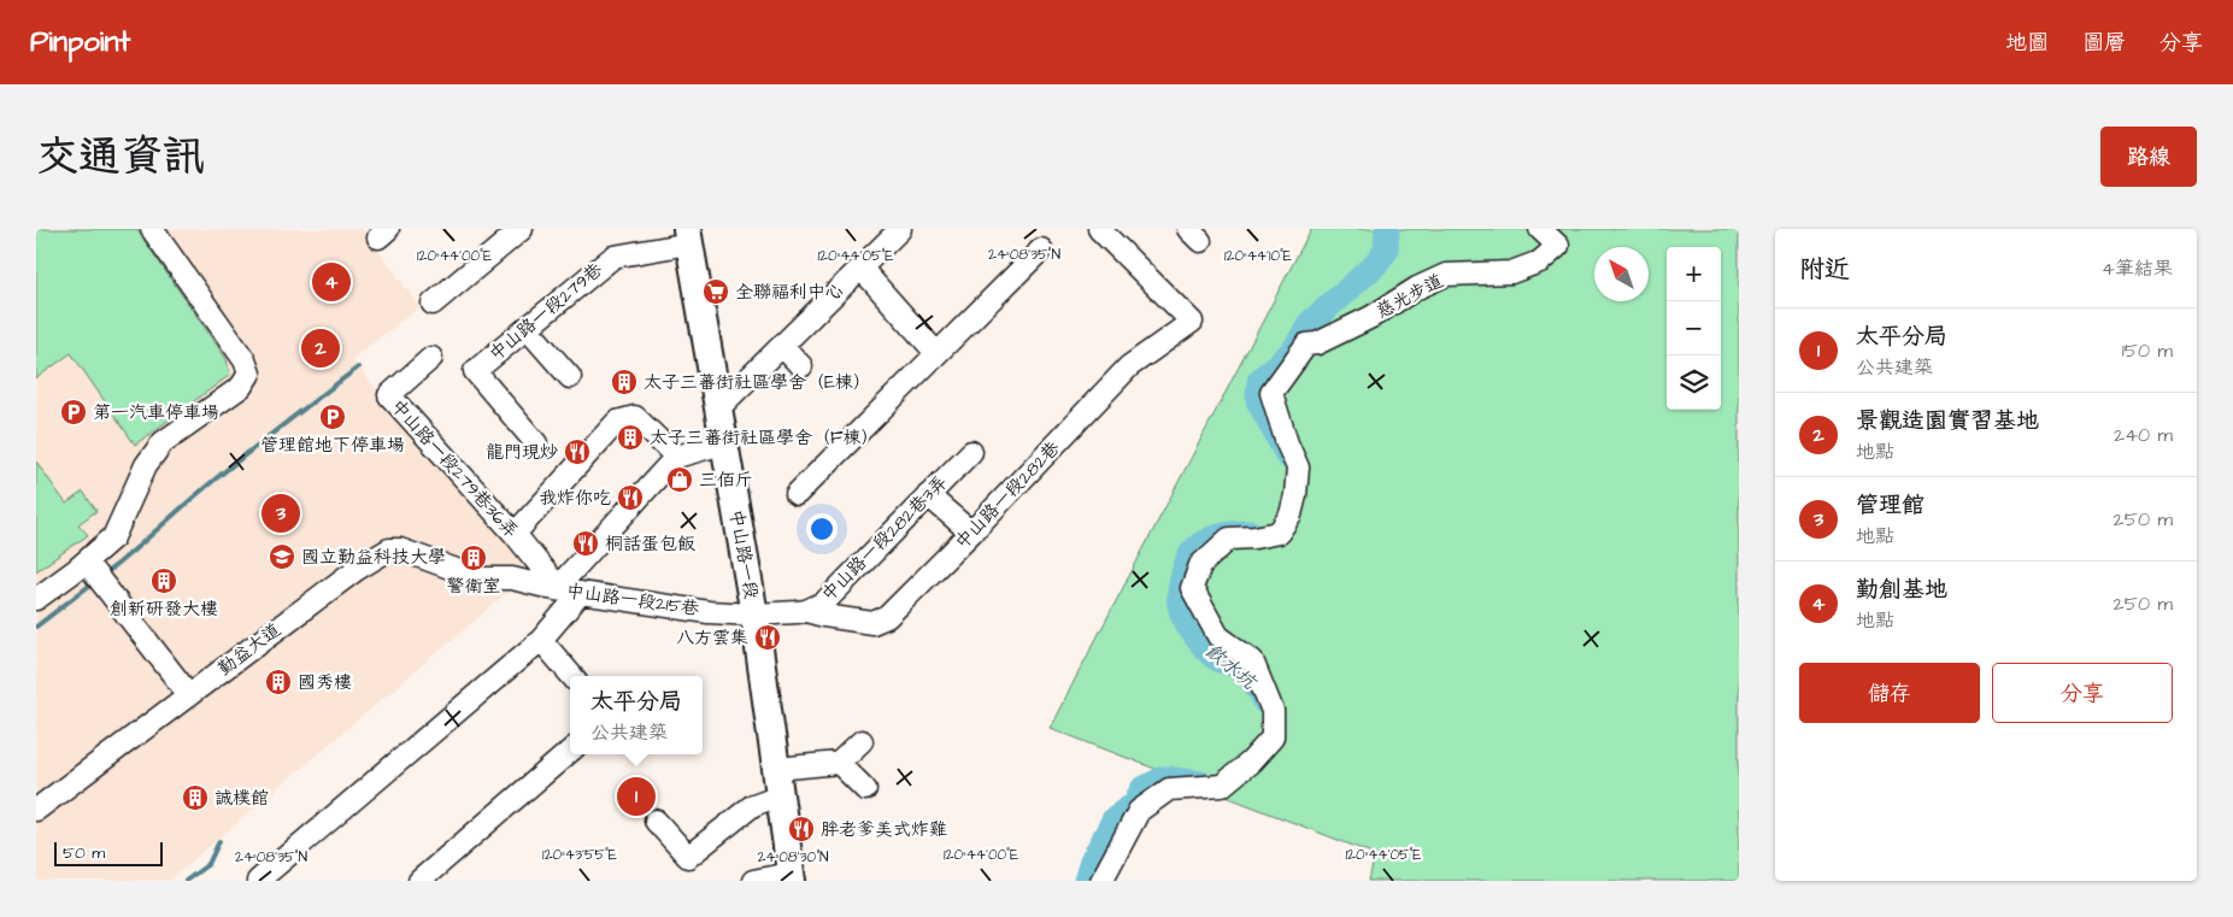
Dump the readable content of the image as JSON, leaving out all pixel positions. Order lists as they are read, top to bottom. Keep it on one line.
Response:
{"streets":{"main road":["中山路一段"],"street":["慈光步道","中山路一段279巷","中山路一段279巷36弄","中山路一段282巷","中山路一段282巷3弄","中山路一段215巷","勤益大道"]},"crossings":[["中山路一段279巷","中山路一段"],["中山路一段279巷36弄","中山路一段215巷"],["中山路一段282巷","中山路一段282巷3弄"],["中山路一段282巷3弄","中山路一段"],["中山路一段282巷3弄","中山路一段215巷"],["中山路一段","中山路一段215巷"],["中山路一段215巷","勤益大道"]],"water":["飲水坑"],"places":{"supermarket":["全聯福利中心"],"building":["太子三蕃街社區學舍（E棟）","太子三蕃街社區學舍（F棟）","警衛室","創新研發大樓","國秀樓","誠樸館"],"parking":["第一汽車停車場","管理館地下停車場"],"restaurant":["龍門現炒","我炸你吃","桐話蛋包飯","八方雲集","胖老爹美式炸雞"],"shop":["三佰斤"],"school or university":["國立勤益科技大學"]},"scale_bar":"50 m","north":"top left","page":{"header":"Pinpoint","nav":["地圖","圖層","分享"],"title":"交通資訊","buttons":["路線",["儲存","分享"]],"heading":["附近","4筆結果"],"map_buttons":["+","−"],"pins":["4","2","3","1"],"list":[{"mark":"1","name":"太平分局","note":"公共建築","value":"150 m"},{"mark":"2","name":"景觀造園實習基地","note":"地點","value":"240 m"},{"mark":"3","name":"管理館","note":"地點","value":"250 m"},{"mark":"4","name":"勤創基地","note":"地點","value":"250 m"}],"popup":["太平分局","公共建築"],"scale":"50 m"},"coordinates":["24°08'35\"N","120°44'00\"E","120°44'05\"E","120°44'10\"E","120°43'55\"E","24°08'30\"N"]}
